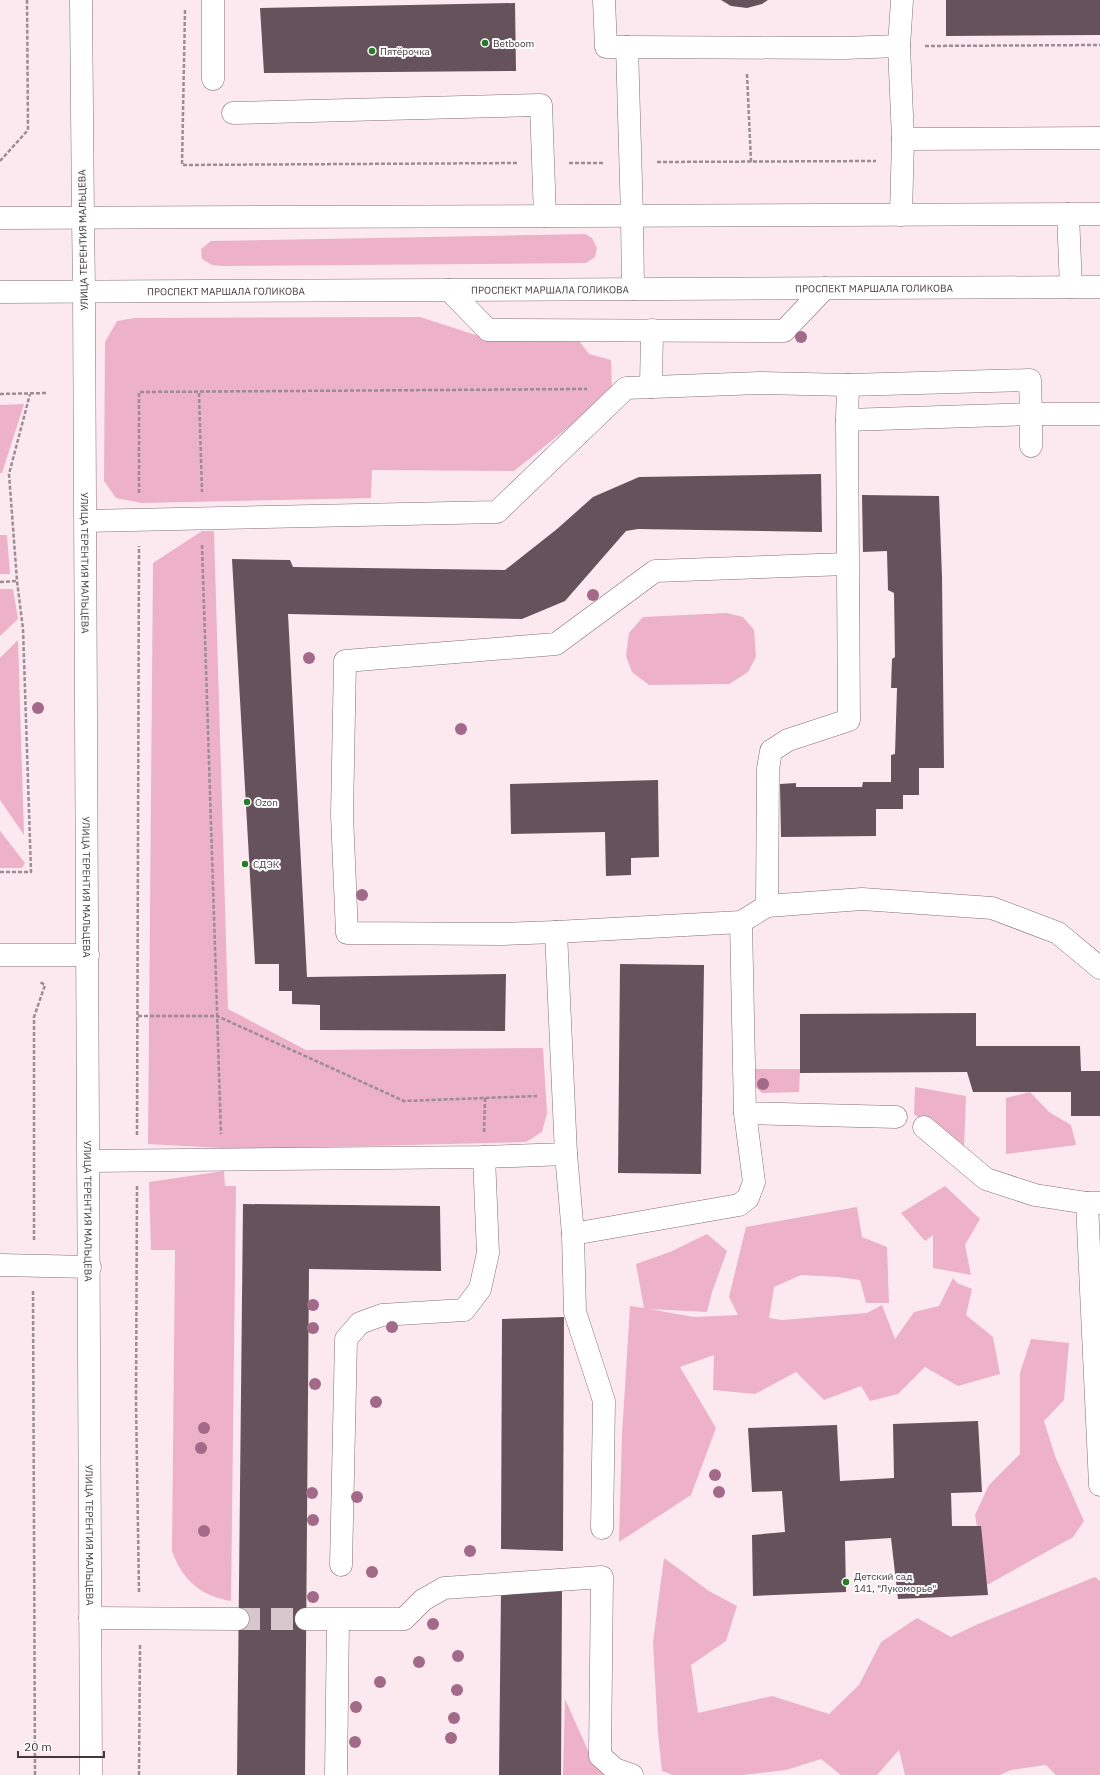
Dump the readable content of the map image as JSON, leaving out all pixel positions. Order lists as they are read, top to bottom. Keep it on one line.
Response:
{"streets":{"main road":["УЛИЦА ТЕРЕНТИЯ МАЛЬЦЕВА","ПРОСПЕКТ МАРШАЛА ГОЛИКОВА"]},"crossings":[["УЛИЦА ТЕРЕНТИЯ МАЛЬЦЕВА","ПРОСПЕКТ МАРШАЛА ГОЛИКОВА"]],"places":["Betboom","Пятёрочка","Ozon","СДЭК","Детский сад 141, \"Лукоморье\""],"scale_bar":"20 m"}
